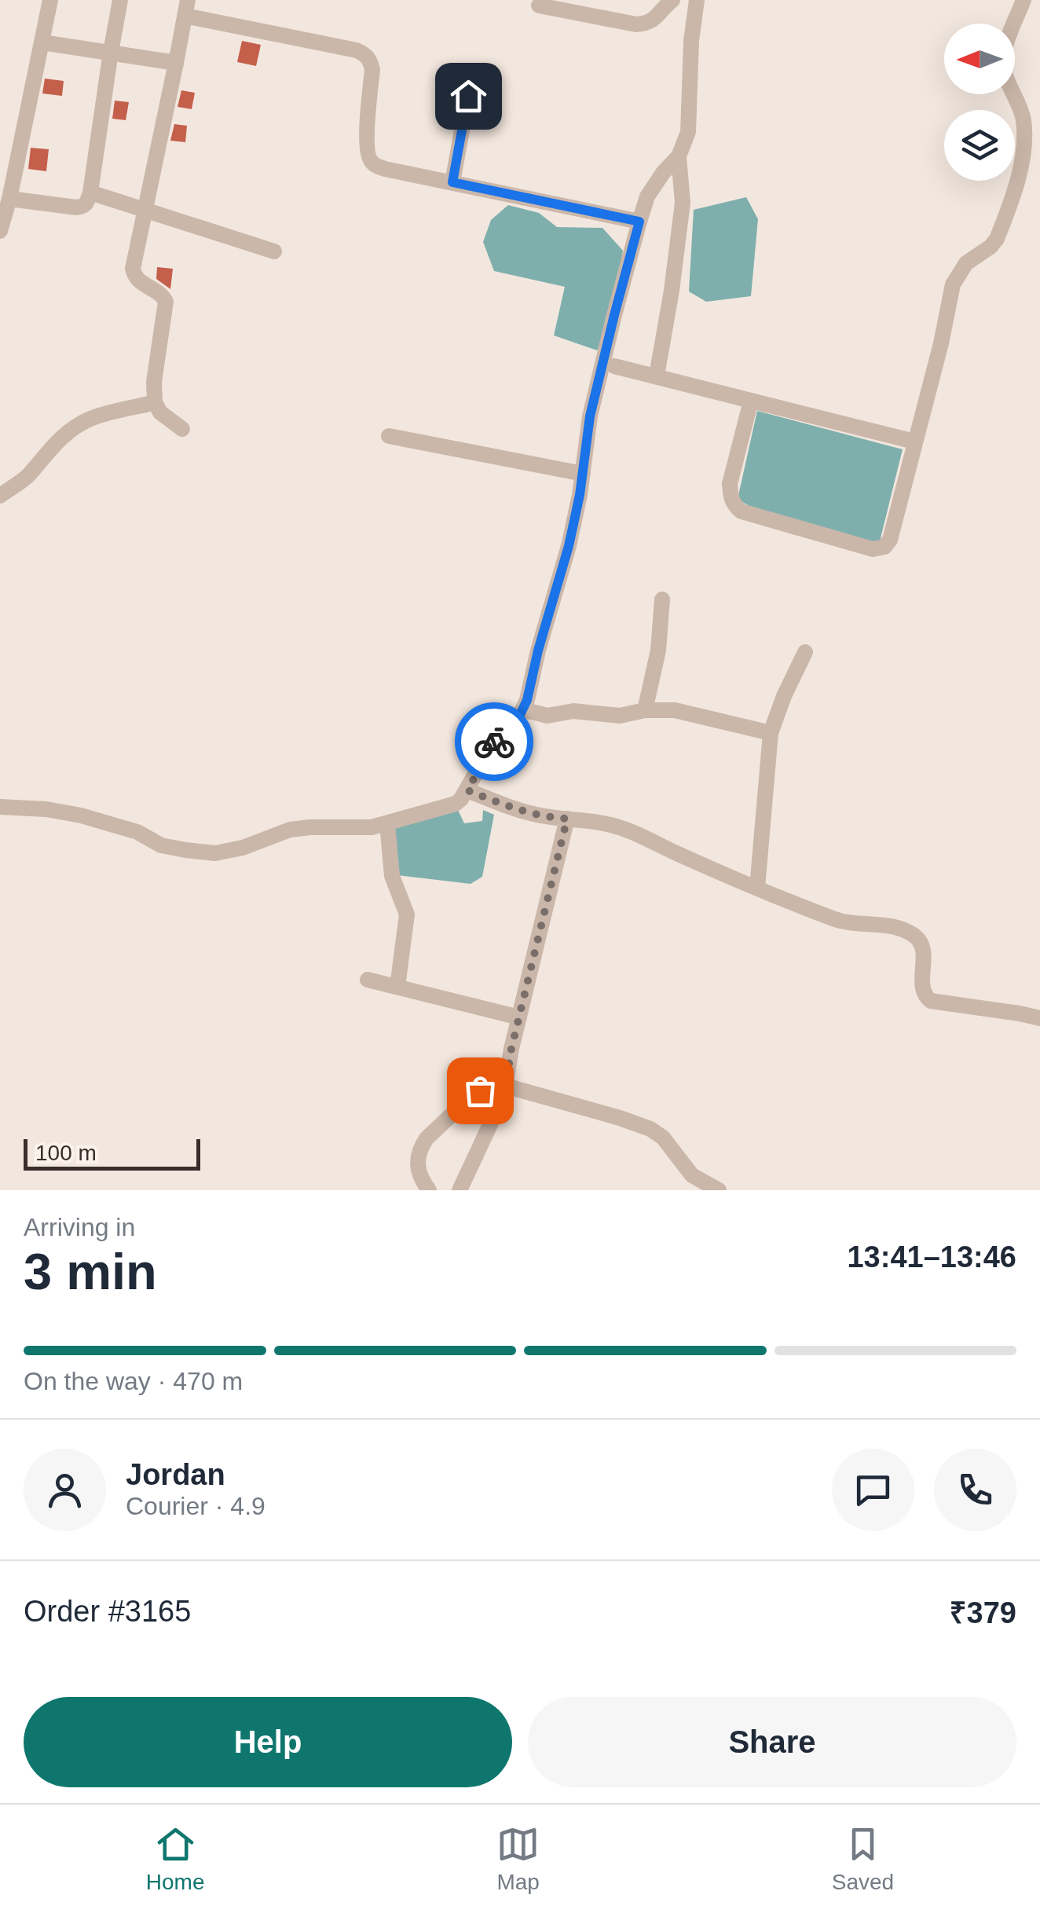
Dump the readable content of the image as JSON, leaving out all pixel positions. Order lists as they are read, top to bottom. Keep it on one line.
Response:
{"scale_bar":"100 m","north":"left","page":{"scale":"100 m","heading":["3 min","Arriving in","13:41–13:46"],"panel":["Jordan","Courier · 4.9","Order #3165","₹379"],"bar":"On the way · 470 m","buttons":["Help","Share"],"tabs":["Home","Map","Saved"]}}
